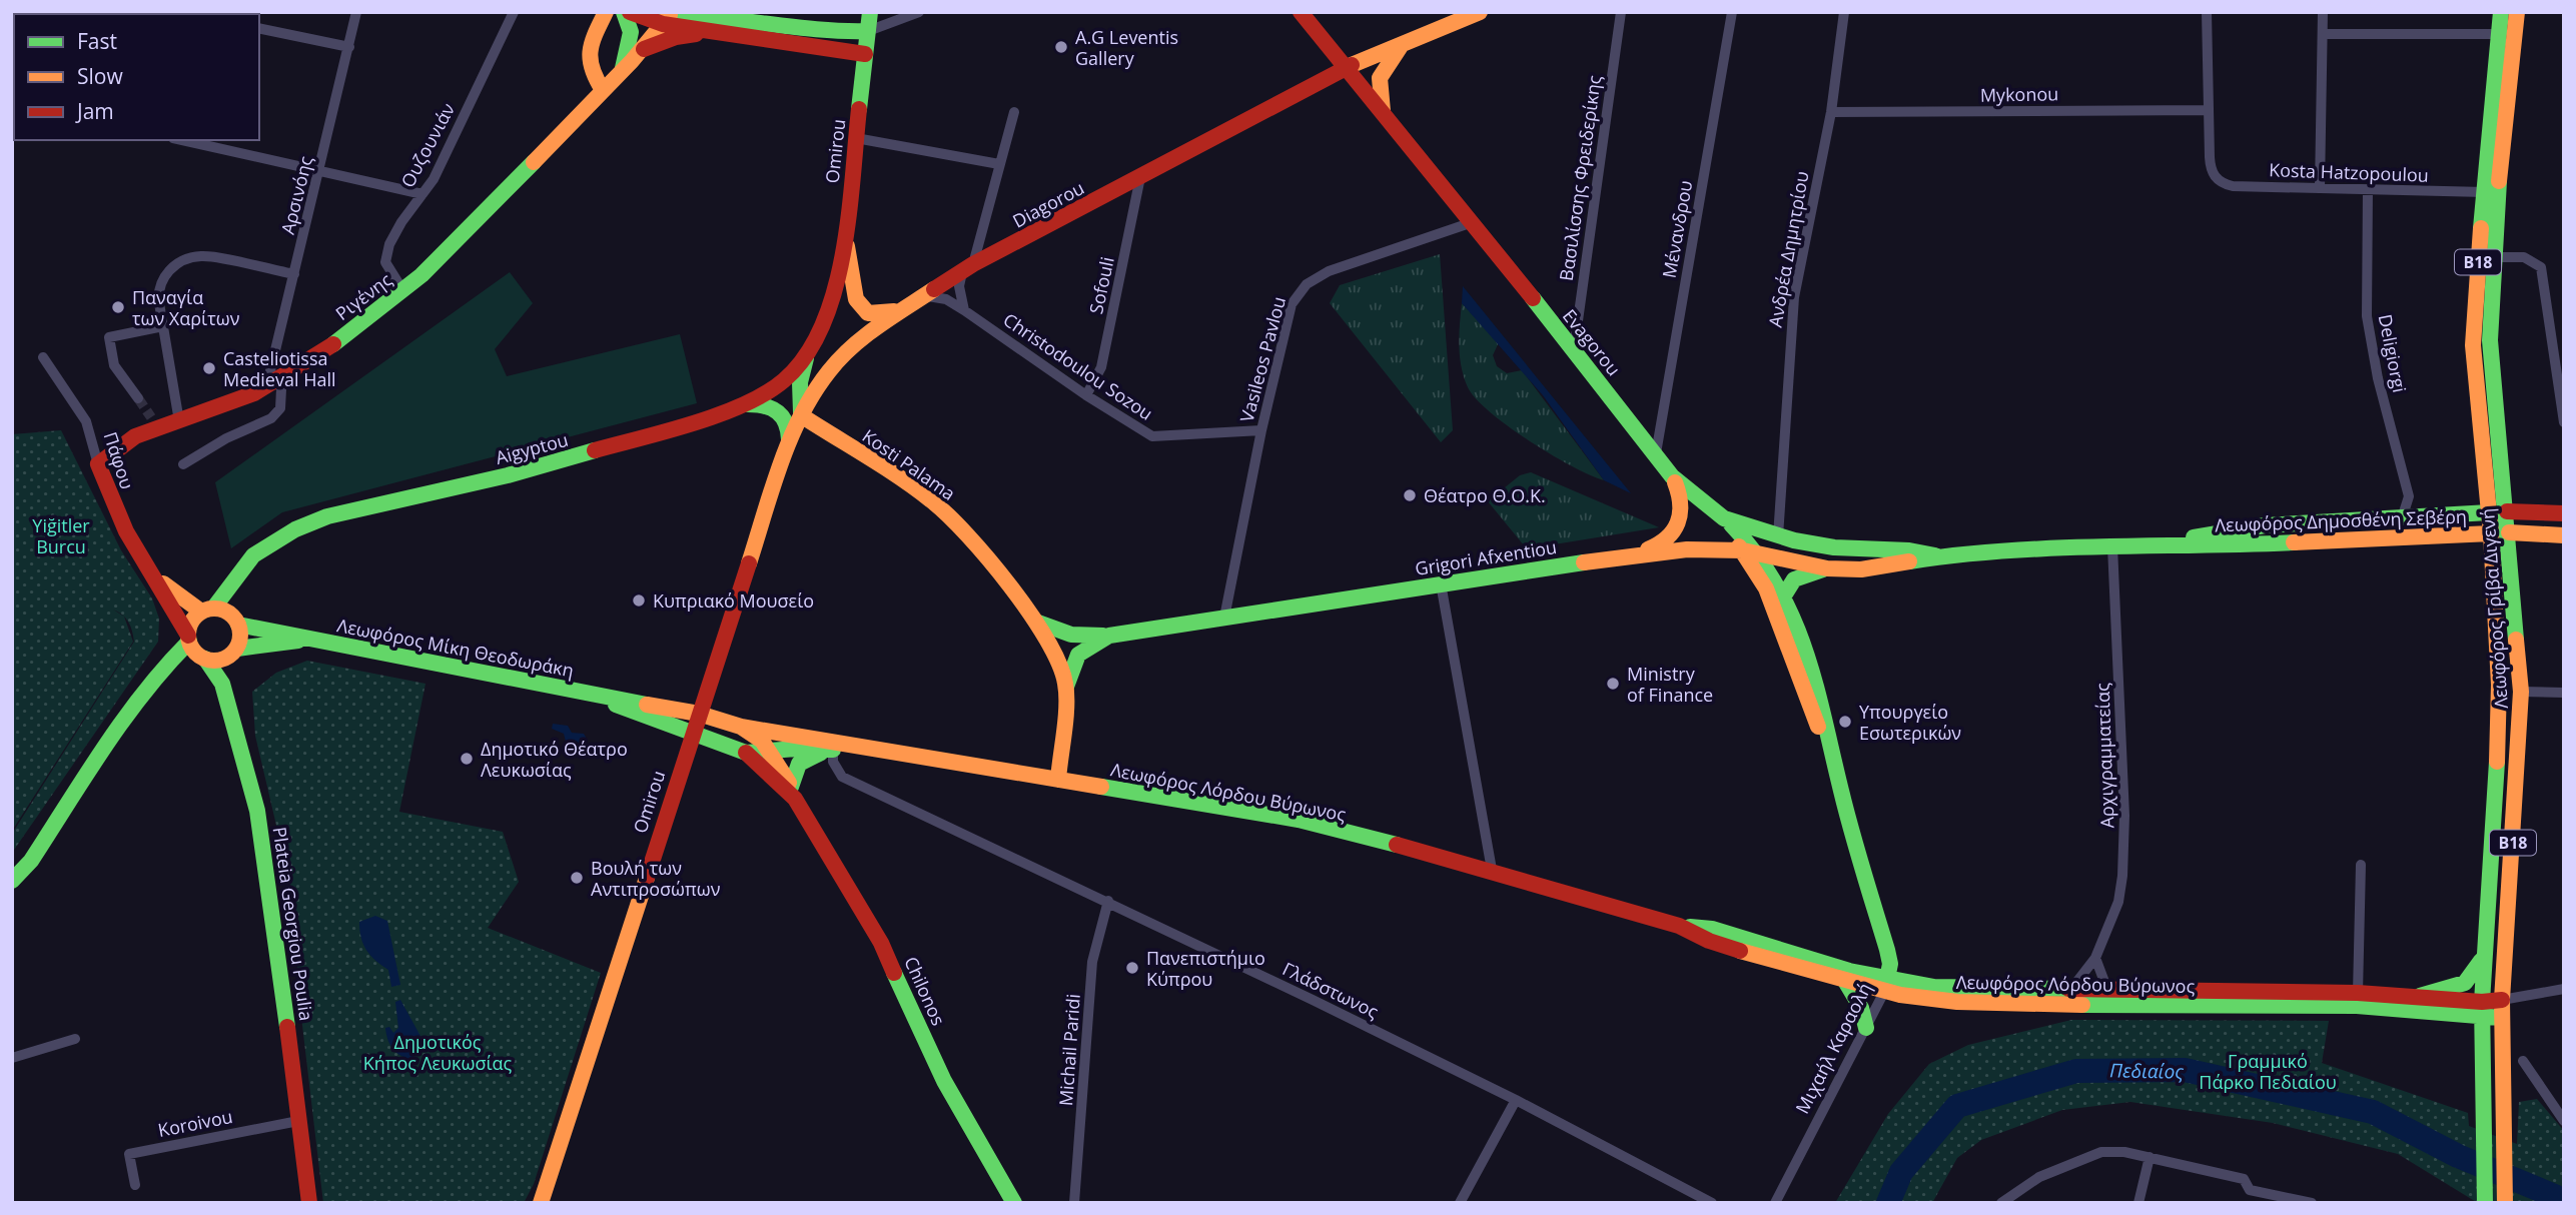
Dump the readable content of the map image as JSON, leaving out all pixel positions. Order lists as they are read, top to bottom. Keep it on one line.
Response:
{"streets":{"main road":["Omirou","Diagorou","B18","Ριγένης","Evagorou","Aigyptou","Πάφου","Kosti Palama","Λεωφόρος Δημοσθένη Σεβέρη","Grigori Afxentiou","Λεωφόρος Γρίβα Διγενή","Λεωφόρος Μίκη Θεοδωράκη","Λεωφόρος Λόρδου Βύρωνος","Plateia Georgiou Poulia","Chilonos","Μιχαήλ Καραολή"],"street":["Mykonou","Ουζουνιάν","Kosta Hatzopoulou","Βασιλίσσης Φρειδερίκης","Αρσινόης","Μένανδρου","Ανδρέα Δημητρίου","Sofouli","Deligiorgi","Vasileos Pavlou","Christodoulou Sozou","Αρχιγραμματείας","Γλάδστωνος","Michail Paridi","Koroivou"]},"crossings":[["Mykonou","Kosta Hatzopoulou"],["Mykonou","Ανδρέα Δημητρίου"],["Ουζουνιάν","Ριγένης"],["Omirou","Diagorou"],["Omirou","Aigyptou"],["Omirou","Kosti Palama"],["Omirou","Λεωφόρος Μίκη Θεοδωράκη"],["Omirou","Λεωφόρος Λόρδου Βύρωνος"],["Kosta Hatzopoulou","Deligiorgi"],["Kosta Hatzopoulou","Λεωφόρος Γρίβα Διγενή"],["Βασιλίσσης Φρειδερίκης","Evagorou"],["Αρσινόης","Ριγένης"],["Diagorou","Sofouli"],["Diagorou","Evagorou"],["Diagorou","Christodoulou Sozou"],["Diagorou","Kosti Palama"],["Μένανδρου","Evagorou"],["Ανδρέα Δημητρίου","Evagorou"],["Sofouli","Christodoulou Sozou"],["Ριγένης","Πάφου"],["Evagorou","Vasileos Pavlou"],["Evagorou","Λεωφόρος Δημοσθένη Σεβέρη"],["Evagorou","Grigori Afxentiou"],["Evagorou","Μιχαήλ Καραολή"],["Deligiorgi","Λεωφόρος Δημοσθένη Σεβέρη"],["Vasileos Pavlou","Christodoulou Sozou"],["Vasileos Pavlou","Grigori Afxentiou"],["Aigyptou","Πάφου"],["Aigyptou","Λεωφόρος Μίκη Θεοδωράκη"],["Aigyptou","Plateia Georgiou Poulia"],["Πάφου","Λεωφόρος Μίκη Θεοδωράκη"],["Πάφου","Plateia Georgiou Poulia"],["Kosti Palama","Grigori Afxentiou"],["Kosti Palama","Λεωφόρος Λόρδου Βύρωνος"],["Λεωφόρος Δημοσθένη Σεβέρη","Grigori Afxentiou"],["Λεωφόρος Δημοσθένη Σεβέρη","Λεωφόρος Γρίβα Διγενή"],["Λεωφόρος Δημοσθένη Σεβέρη","Αρχιγραμματείας"],["Grigori Afxentiou","Μιχαήλ Καραολή"],["Λεωφόρος Γρίβα Διγενή","Λεωφόρος Λόρδου Βύρωνος"],["Λεωφόρος Μίκη Θεοδωράκη","Λεωφόρος Λόρδου Βύρωνος"],["Λεωφόρος Μίκη Θεοδωράκη","Plateia Georgiou Poulia"],["Αρχιγραμματείας","Λεωφόρος Λόρδου Βύρωνος"],["Λεωφόρος Λόρδου Βύρωνος","Γλάδστωνος"],["Λεωφόρος Λόρδου Βύρωνος","Chilonos"],["Λεωφόρος Λόρδου Βύρωνος","Μιχαήλ Καραολή"],["Plateia Georgiou Poulia","Koroivou"],["Γλάδστωνος","Michail Paridi"]],"water":["Πεδιαίος"],"parks":["Yiğitler Burcu","Δημοτικός Κήπος Λευκωσίας","Γραμμικό Πάρκο Πεδιαίου"],"places":["A.G Leventis Gallery","Παναγία των Χαρίτων","Casteliotissa Medieval Hall","Θέατρο Θ.Ο.Κ.","Κυπριακό Μουσείο","Ministry of Finance","Υπουργείο Εσωτερικών","Δημοτικό Θέατρο Λευκωσίας","Βουλή των Αντιπροσώπων","Πανεπιστήμιο Κύπρου"],"legend":["Fast","Slow","Jam"]}
